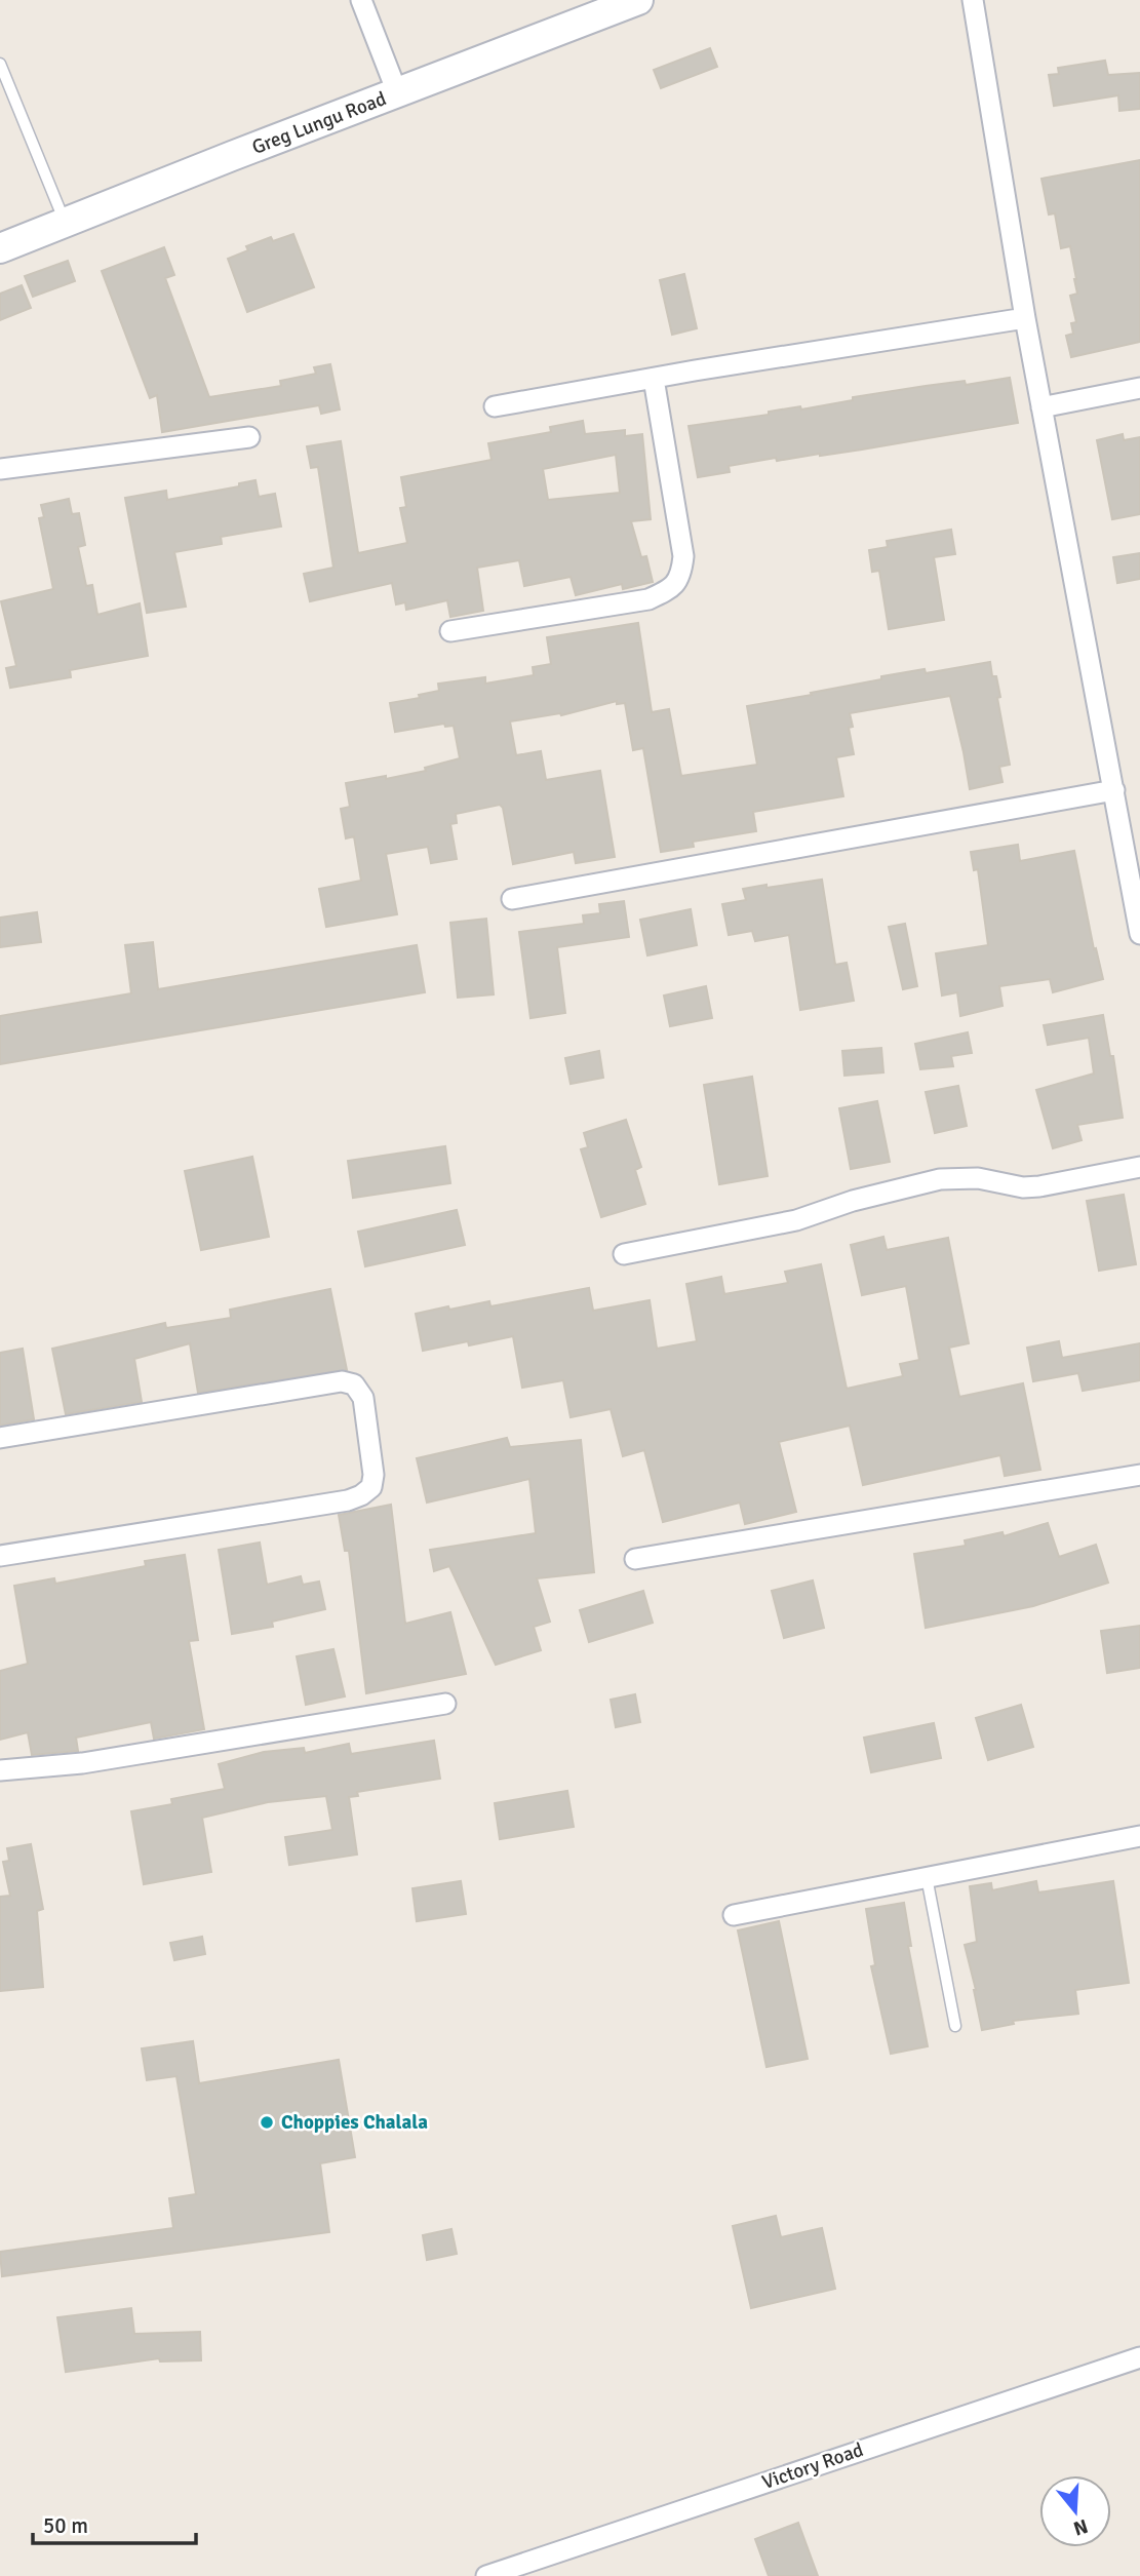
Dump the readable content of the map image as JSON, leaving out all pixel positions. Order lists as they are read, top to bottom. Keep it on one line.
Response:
{"streets":{"street":["Greg Lungu Road","Victory Road"]},"places":["Choppies Chalala"],"scale_bar":"50 m","north":"bottom"}
